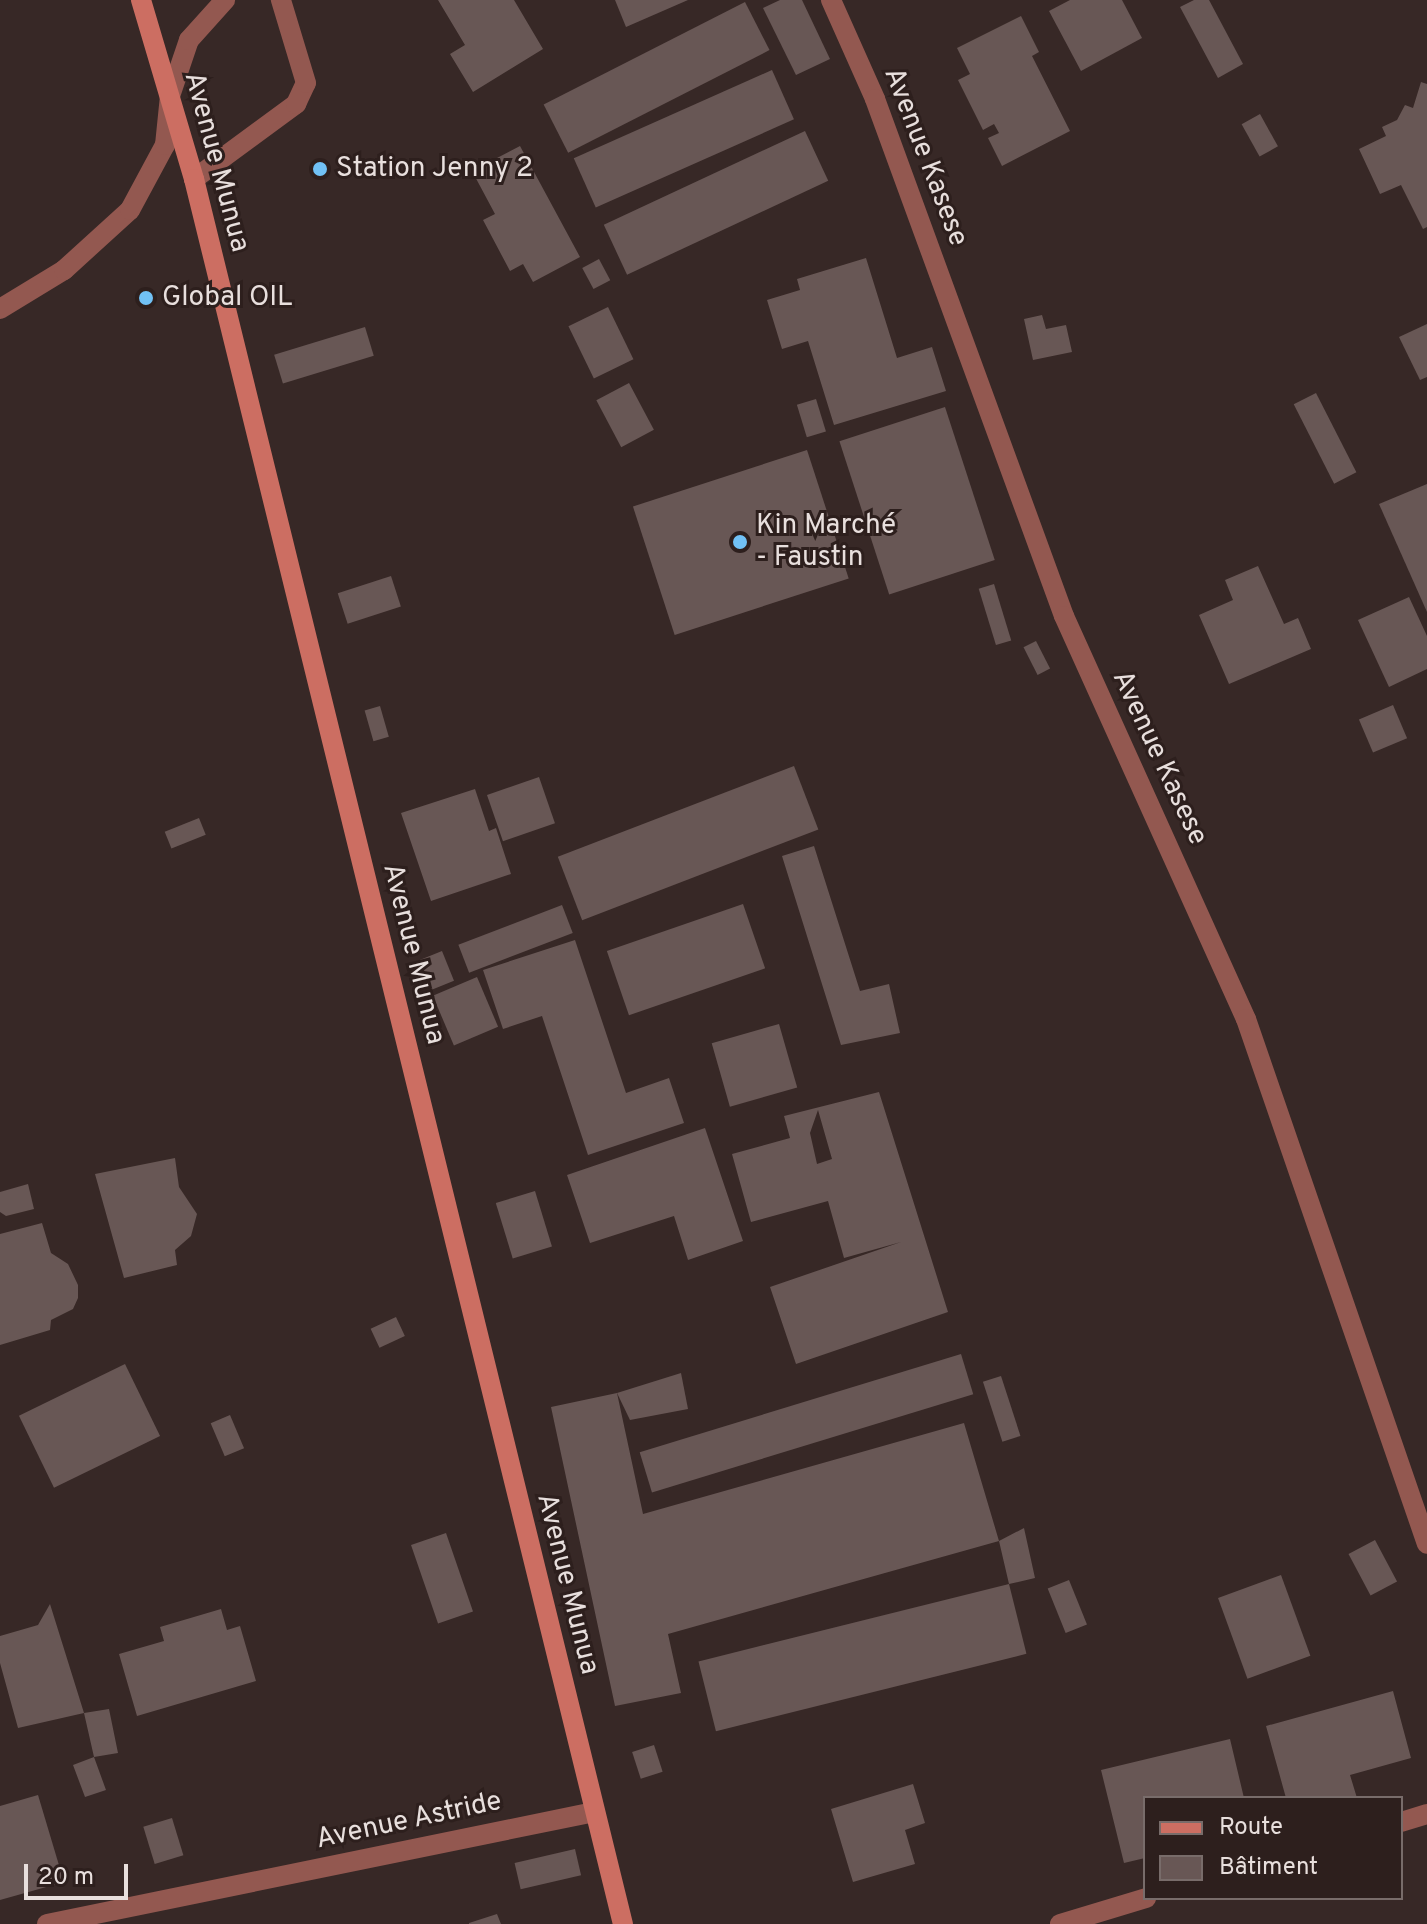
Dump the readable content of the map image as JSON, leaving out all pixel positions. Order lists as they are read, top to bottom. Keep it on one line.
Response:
{"streets":{"main road":["Avenue Munua"],"street":["Avenue Kasese","Avenue Astride"]},"crossings":[["Avenue Munua","Avenue Astride"]],"places":["Station Jenny 2","Global OIL","Kin Marché - Faustin"],"legend":["Route","Bâtiment"],"scale_bar":"20 m"}
